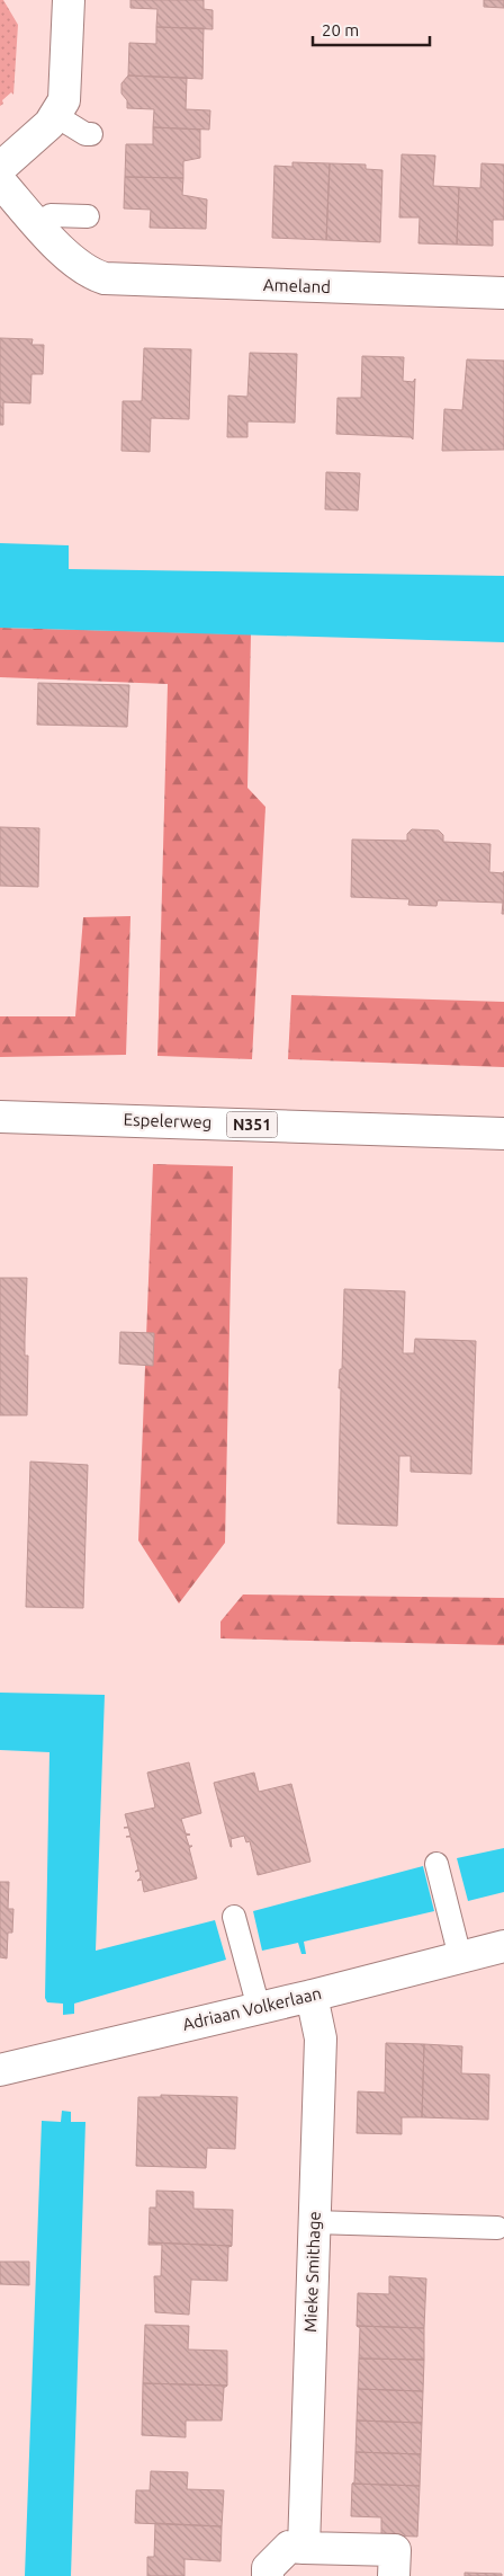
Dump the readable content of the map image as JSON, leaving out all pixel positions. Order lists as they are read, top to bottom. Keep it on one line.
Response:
{"streets":{"street":["Ameland","Espelerweg","N351","Adriaan Volkerlaan","Mieke Smithage"]},"crossings":[["Adriaan Volkerlaan","Mieke Smithage"]],"scale_bar":"20 m"}
